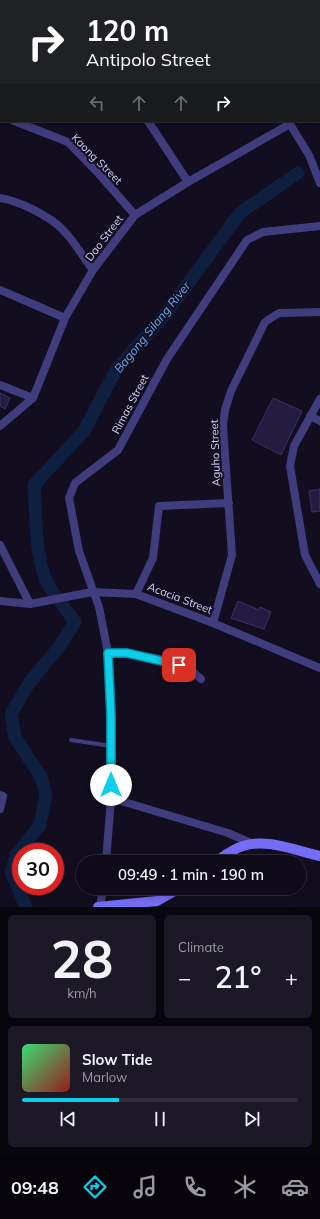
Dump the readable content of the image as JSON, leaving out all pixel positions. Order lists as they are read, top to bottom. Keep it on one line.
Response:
{"streets":{"street":["Kaong Street","Dao Street","Rimas Street","Aguho Street","Acacia Street"]},"crossings":[["Kaong Street","Dao Street"],["Rimas Street","Acacia Street"],["Aguho Street","Acacia Street"]],"water":["Bagong Silang River"],"page":{"turn":["120 m","Antipolo Street"],"limit":"30","trip":"09:49 · 1 min · 190 m","tile":[["28","km/h"],"Climate"],"heat":["−","21°","+"],"song":["Slow Tide","Marlow"],"tabs":"09:48"}}
